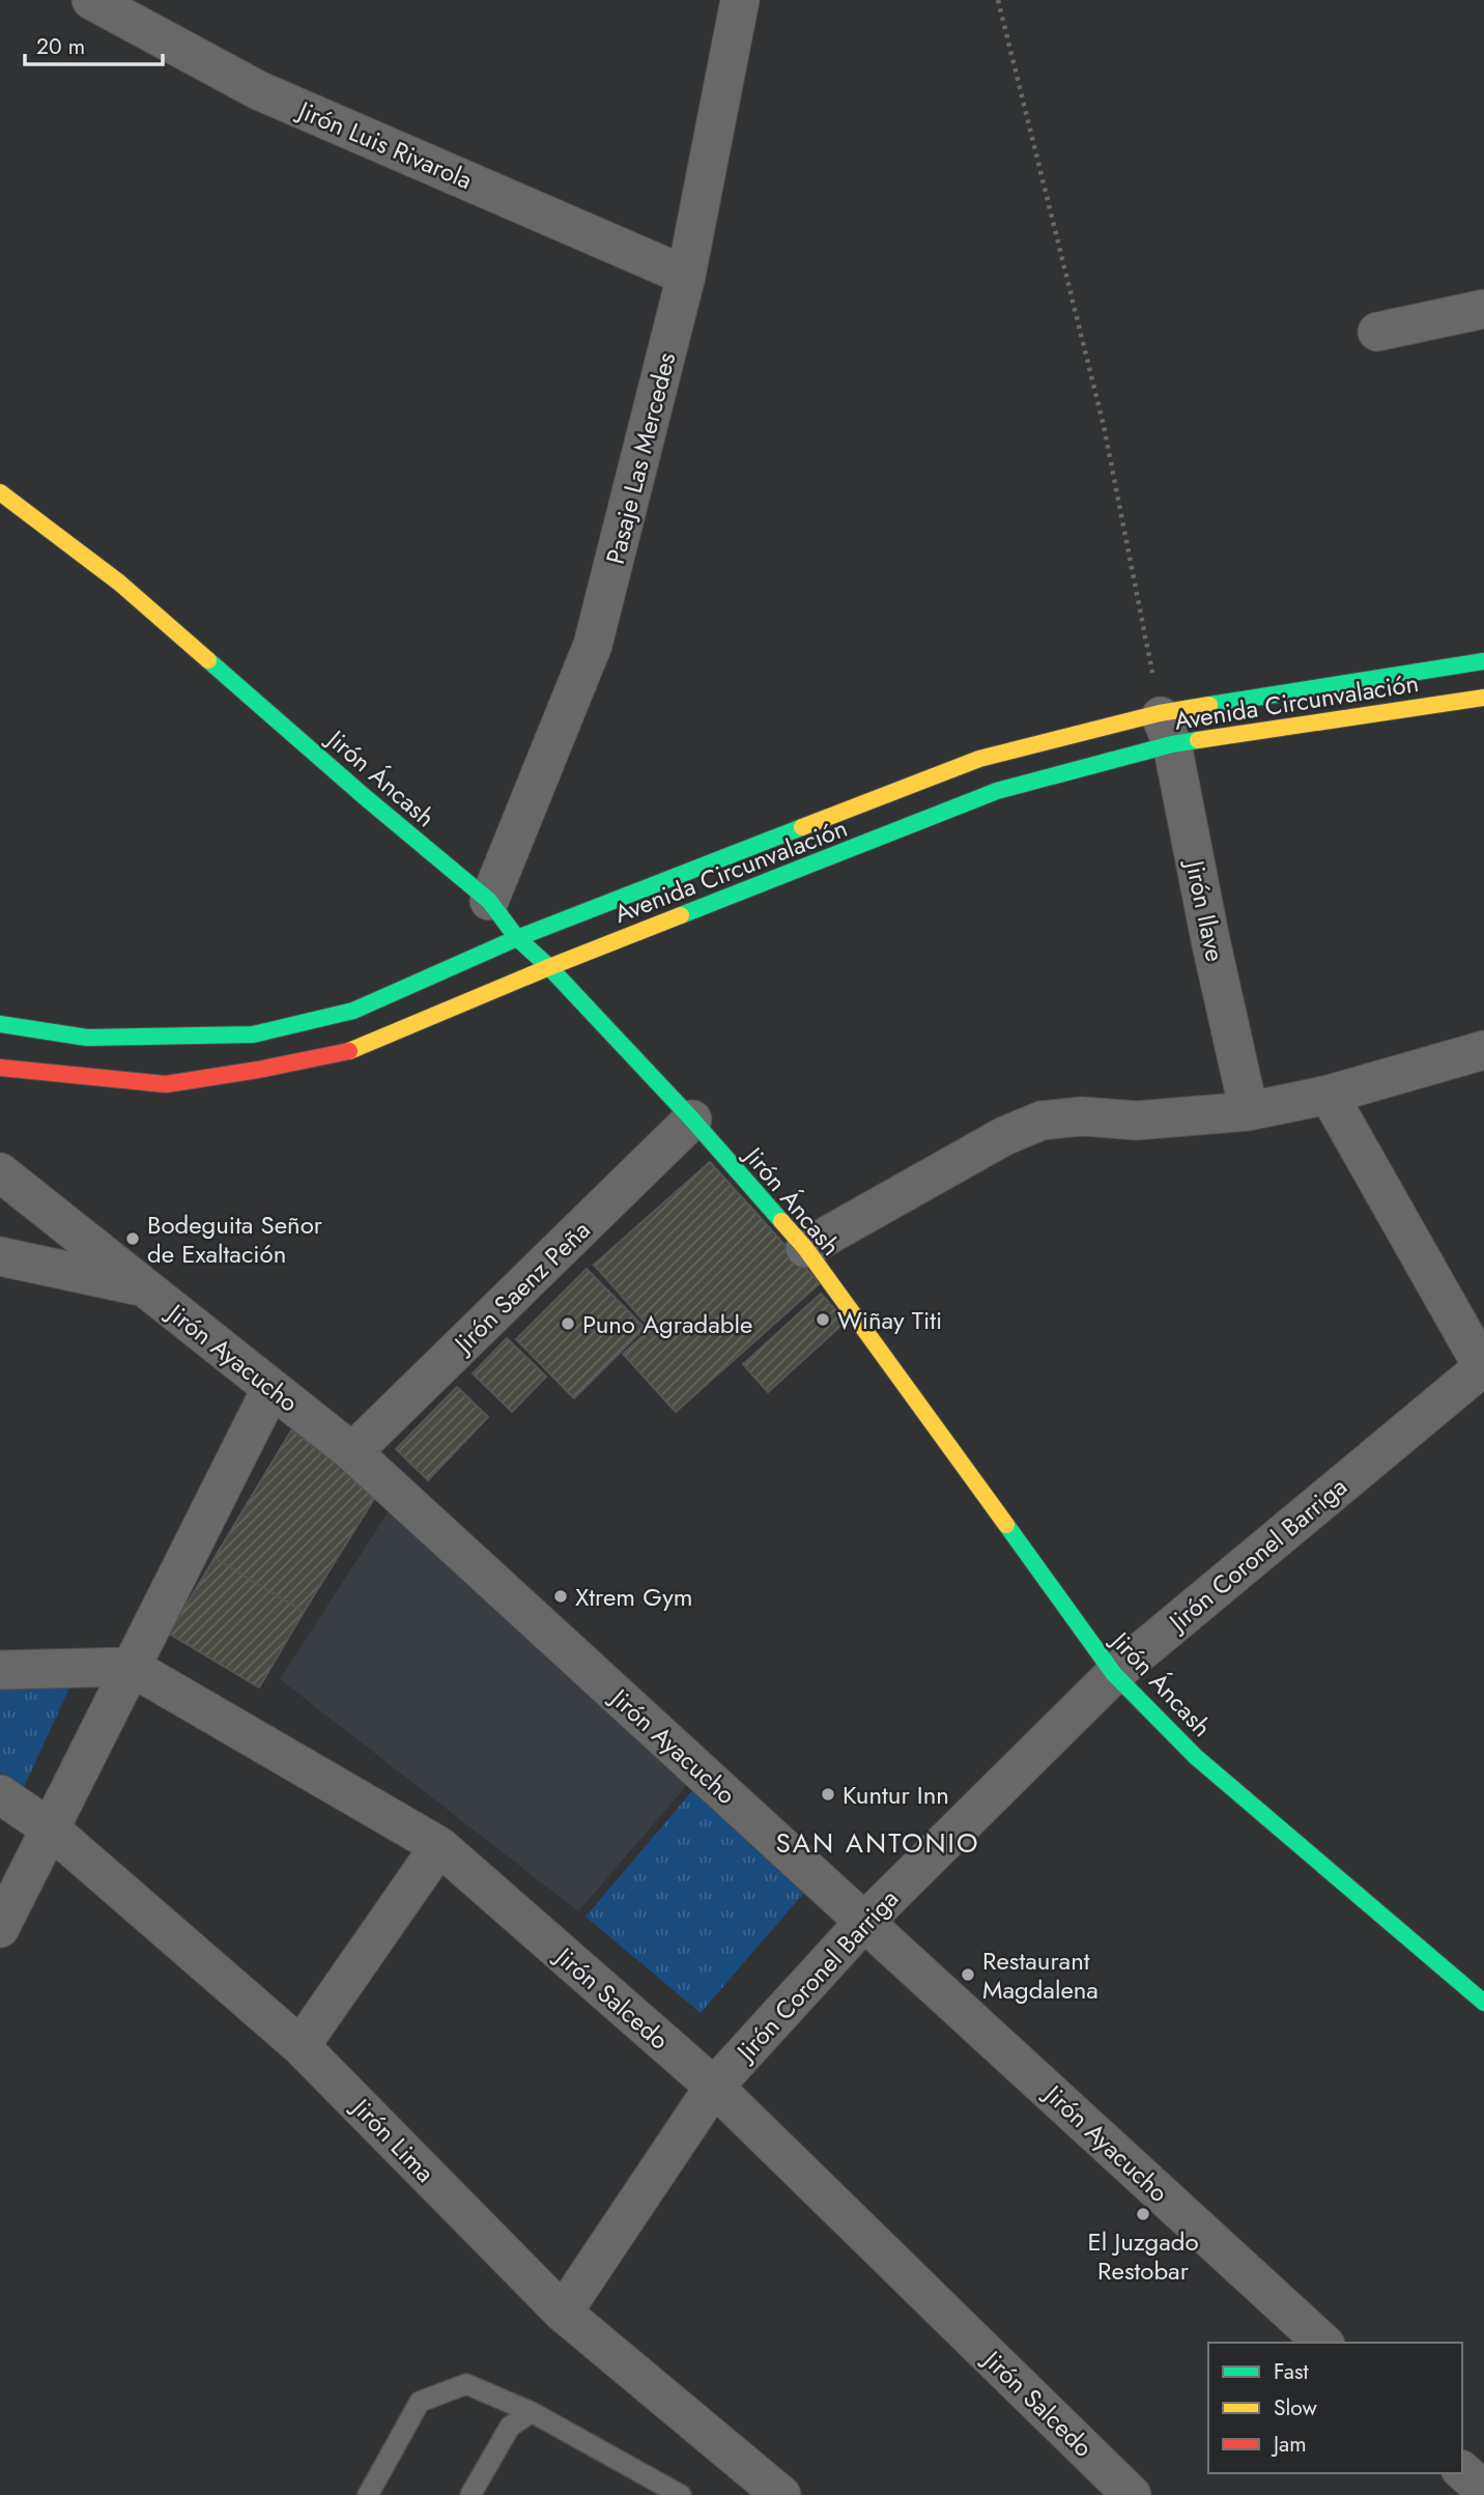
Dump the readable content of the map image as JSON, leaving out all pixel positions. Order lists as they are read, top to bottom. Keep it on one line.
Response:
{"streets":{"main road":["Avenida Circunvalación","Jirón Áncash"],"street":["Jirón Luis Rivarola","Pasaje Las Mercedes","Jirón Ilave","Jirón Saenz Peña","Jirón Ayacucho","Jirón Coronel Barriga","Jirón Salcedo","Jirón Lima"]},"crossings":[["Jirón Luis Rivarola","Pasaje Las Mercedes"],["Pasaje Las Mercedes","Jirón Áncash"],["Avenida Circunvalación","Jirón Áncash"],["Avenida Circunvalación","Jirón Ilave"],["Jirón Áncash","Jirón Saenz Peña"],["Jirón Áncash","Jirón Coronel Barriga"],["Jirón Saenz Peña","Jirón Ayacucho"],["Jirón Ayacucho","Jirón Coronel Barriga"],["Jirón Coronel Barriga","Jirón Salcedo"],["Jirón Coronel Barriga","Jirón Lima"]],"districts":["SAN ANTONIO"],"places":["Bodeguita Señor de Exaltación","Wiñay Titi","Puno Agradable","Xtrem Gym","Kuntur Inn","Restaurant Magdalena","El Juzgado Restobar"],"legend":["Fast","Slow","Jam"],"scale_bar":"20 m"}
